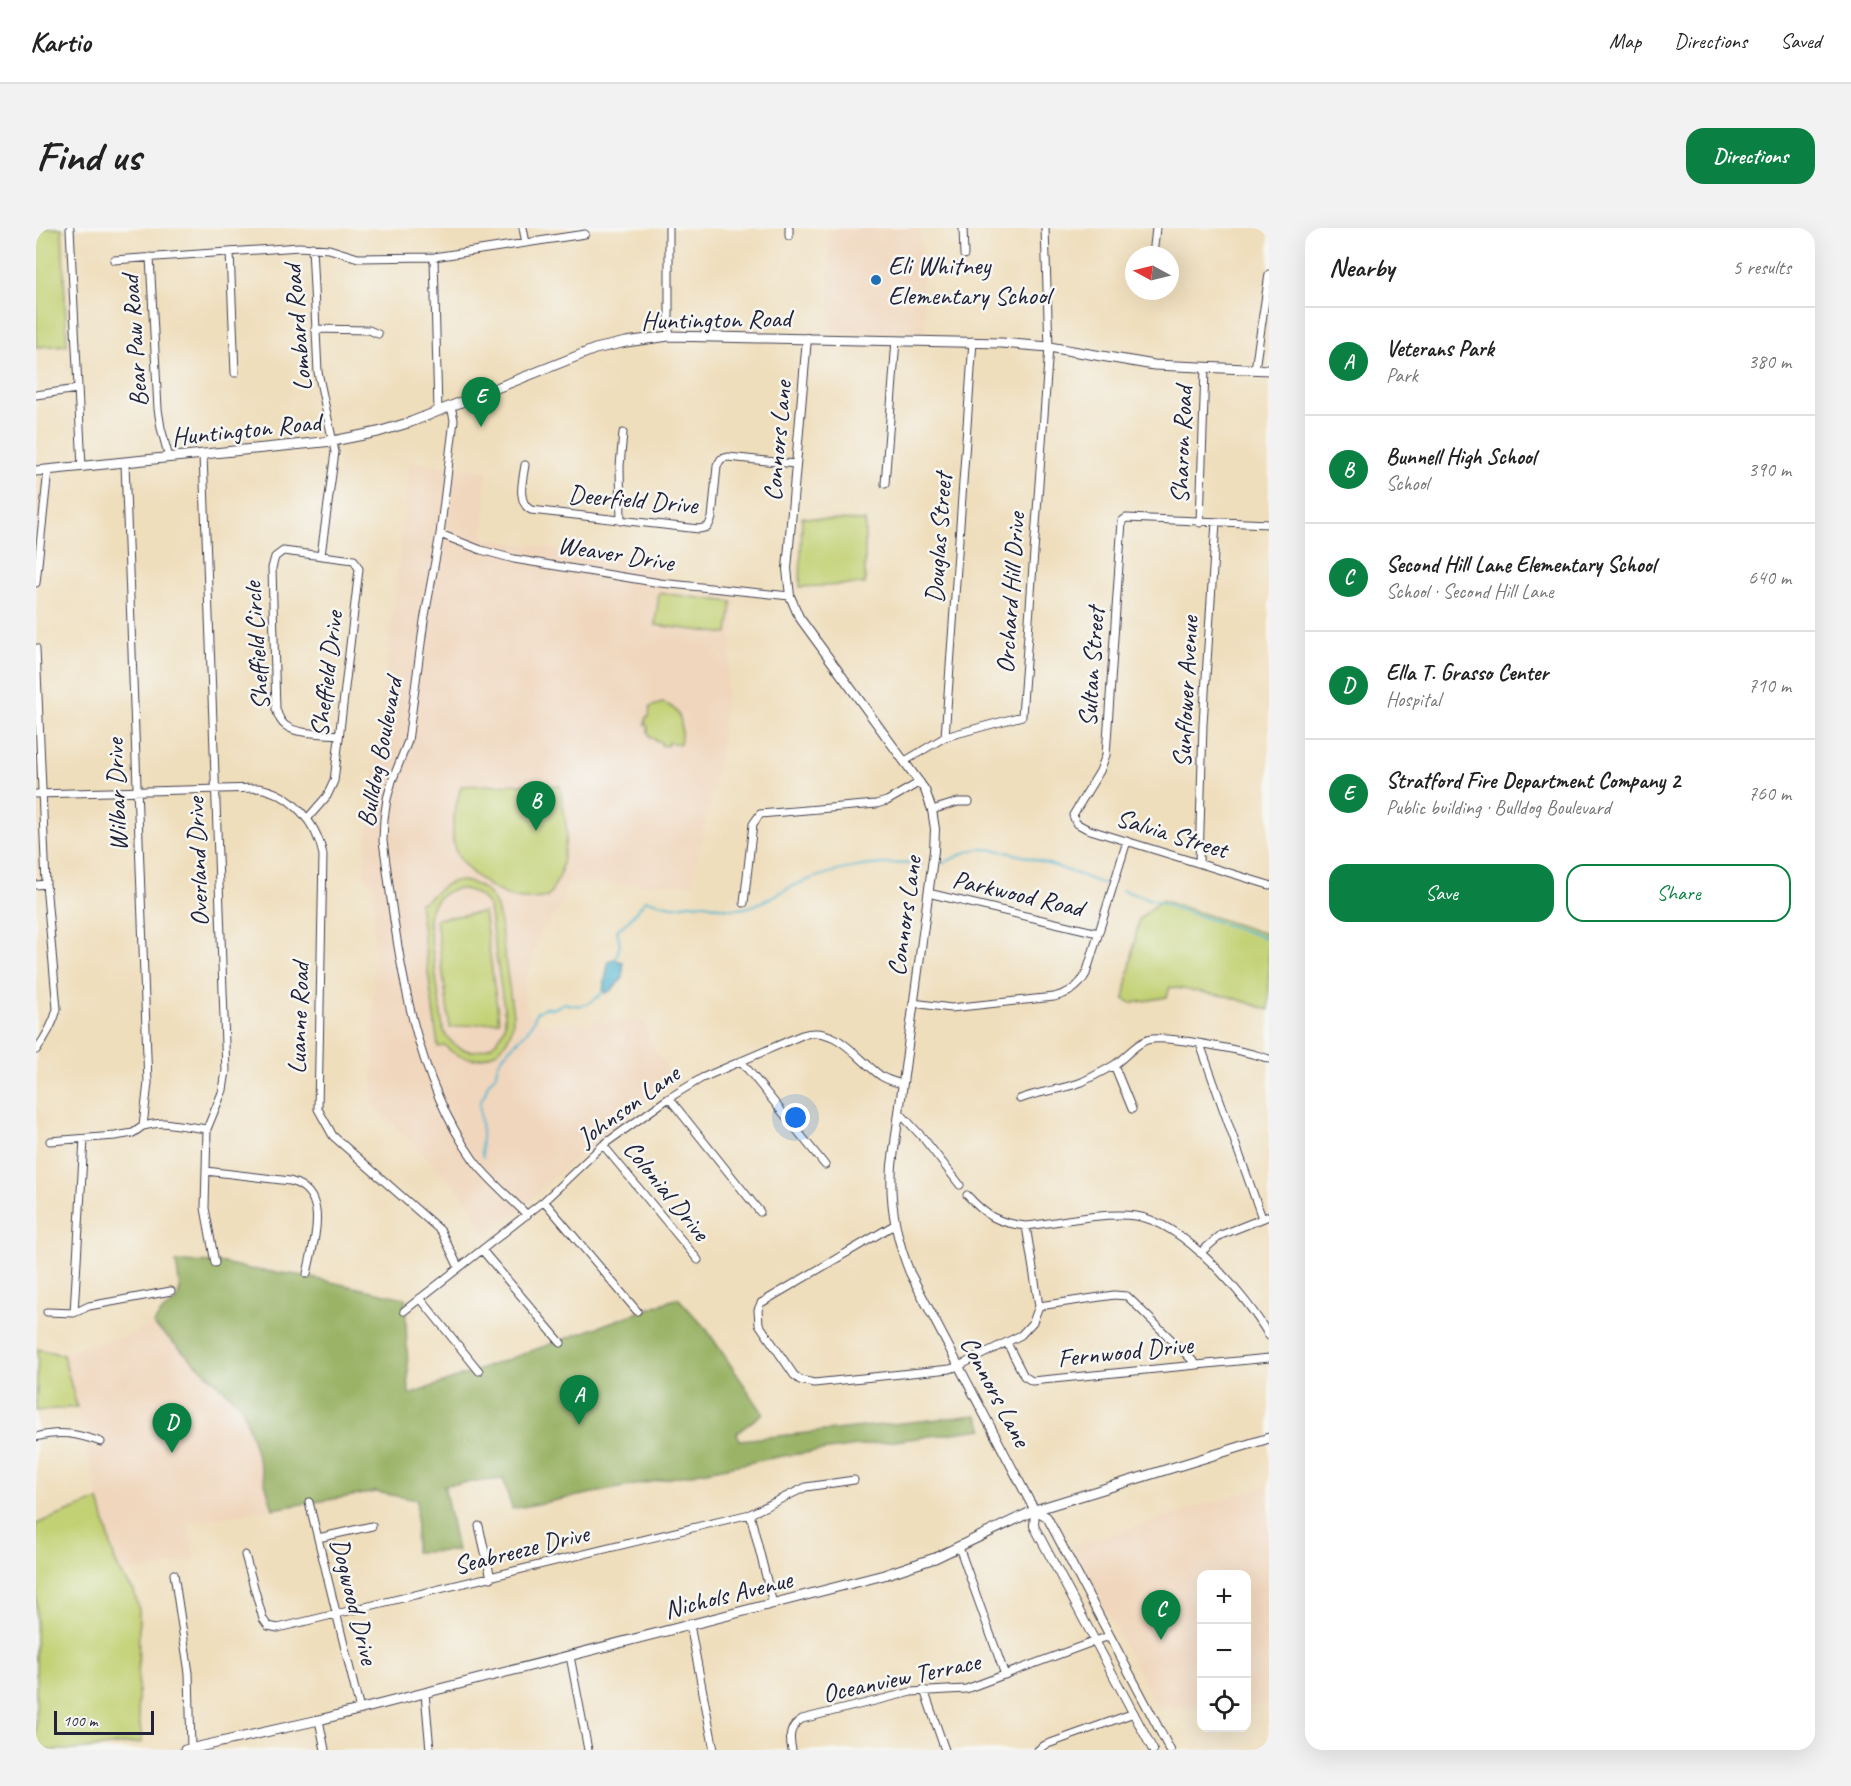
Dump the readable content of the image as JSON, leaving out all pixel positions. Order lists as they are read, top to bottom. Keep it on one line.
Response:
{"streets":{"main road":["Huntington Road","Nichols Avenue"],"street":["Lombard Road","Bear Paw Road","Connors Lane","Sharon Road","Deerfield Drive","Douglas Street","Weaver Drive","Orchard Hill Drive","Sheffield Circle","Sultan Street","Sheffield Drive","Sunflower Avenue","Bulldog Boulevard","Wilbar Drive","Salvia Street","Overland Drive","Parkwood Road","Luanne Road","Johnson Lane","Colonial Drive","Fernwood Drive","Seabreeze Drive","Dogwood Drive","Oceanview Terrace"]},"crossings":[["Huntington Road","Lombard Road"],["Huntington Road","Bear Paw Road"],["Huntington Road","Connors Lane"],["Huntington Road","Sharon Road"],["Huntington Road","Douglas Street"],["Huntington Road","Orchard Hill Drive"],["Huntington Road","Bulldog Boulevard"],["Huntington Road","Wilbar Drive"],["Huntington Road","Overland Drive"],["Lombard Road","Sheffield Circle"],["Lombard Road","Sheffield Drive"],["Connors Lane","Deerfield Drive"],["Connors Lane","Weaver Drive"],["Connors Lane","Orchard Hill Drive"],["Connors Lane","Parkwood Road"],["Connors Lane","Johnson Lane"],["Connors Lane","Nichols Avenue"],["Sharon Road","Sultan Street"],["Douglas Street","Orchard Hill Drive"],["Weaver Drive","Bulldog Boulevard"],["Sheffield Circle","Sheffield Drive"],["Sultan Street","Salvia Street"],["Sheffield Drive","Luanne Road"],["Sunflower Avenue","Salvia Street"],["Bulldog Boulevard","Johnson Lane"],["Wilbar Drive","Luanne Road"],["Overland Drive","Luanne Road"],["Luanne Road","Johnson Lane"],["Johnson Lane","Colonial Drive"],["Seabreeze Drive","Dogwood Drive"],["Nichols Avenue","Dogwood Drive"]],"places":["Eli Whitney Elementary School"],"scale_bar":"100 m","north":"left","page":{"header":"Kartio","nav":["Map","Directions","Saved"],"buttons":["Directions",["Save","Share"]],"title":"Find us","heading":["Nearby","5 results"],"list":[{"mark":"A","name":"Veterans Park","note":"Park","value":"380 m"},{"mark":"B","name":"Bunnell High School","note":"School","value":"390 m"},{"mark":"C","name":"Second Hill Lane Elementary School","note":"School · Second Hill Lane","value":"640 m"},{"mark":"D","name":"Ella T. Grasso Center","note":"Hospital","value":"710 m"},{"mark":"E","name":"Stratford Fire Department Company 2","note":"Public building · Bulldog Boulevard","value":"760 m"}],"pins":["E","B","A","D","C"],"map_buttons":["+","−"],"scale":"100 m"}}
